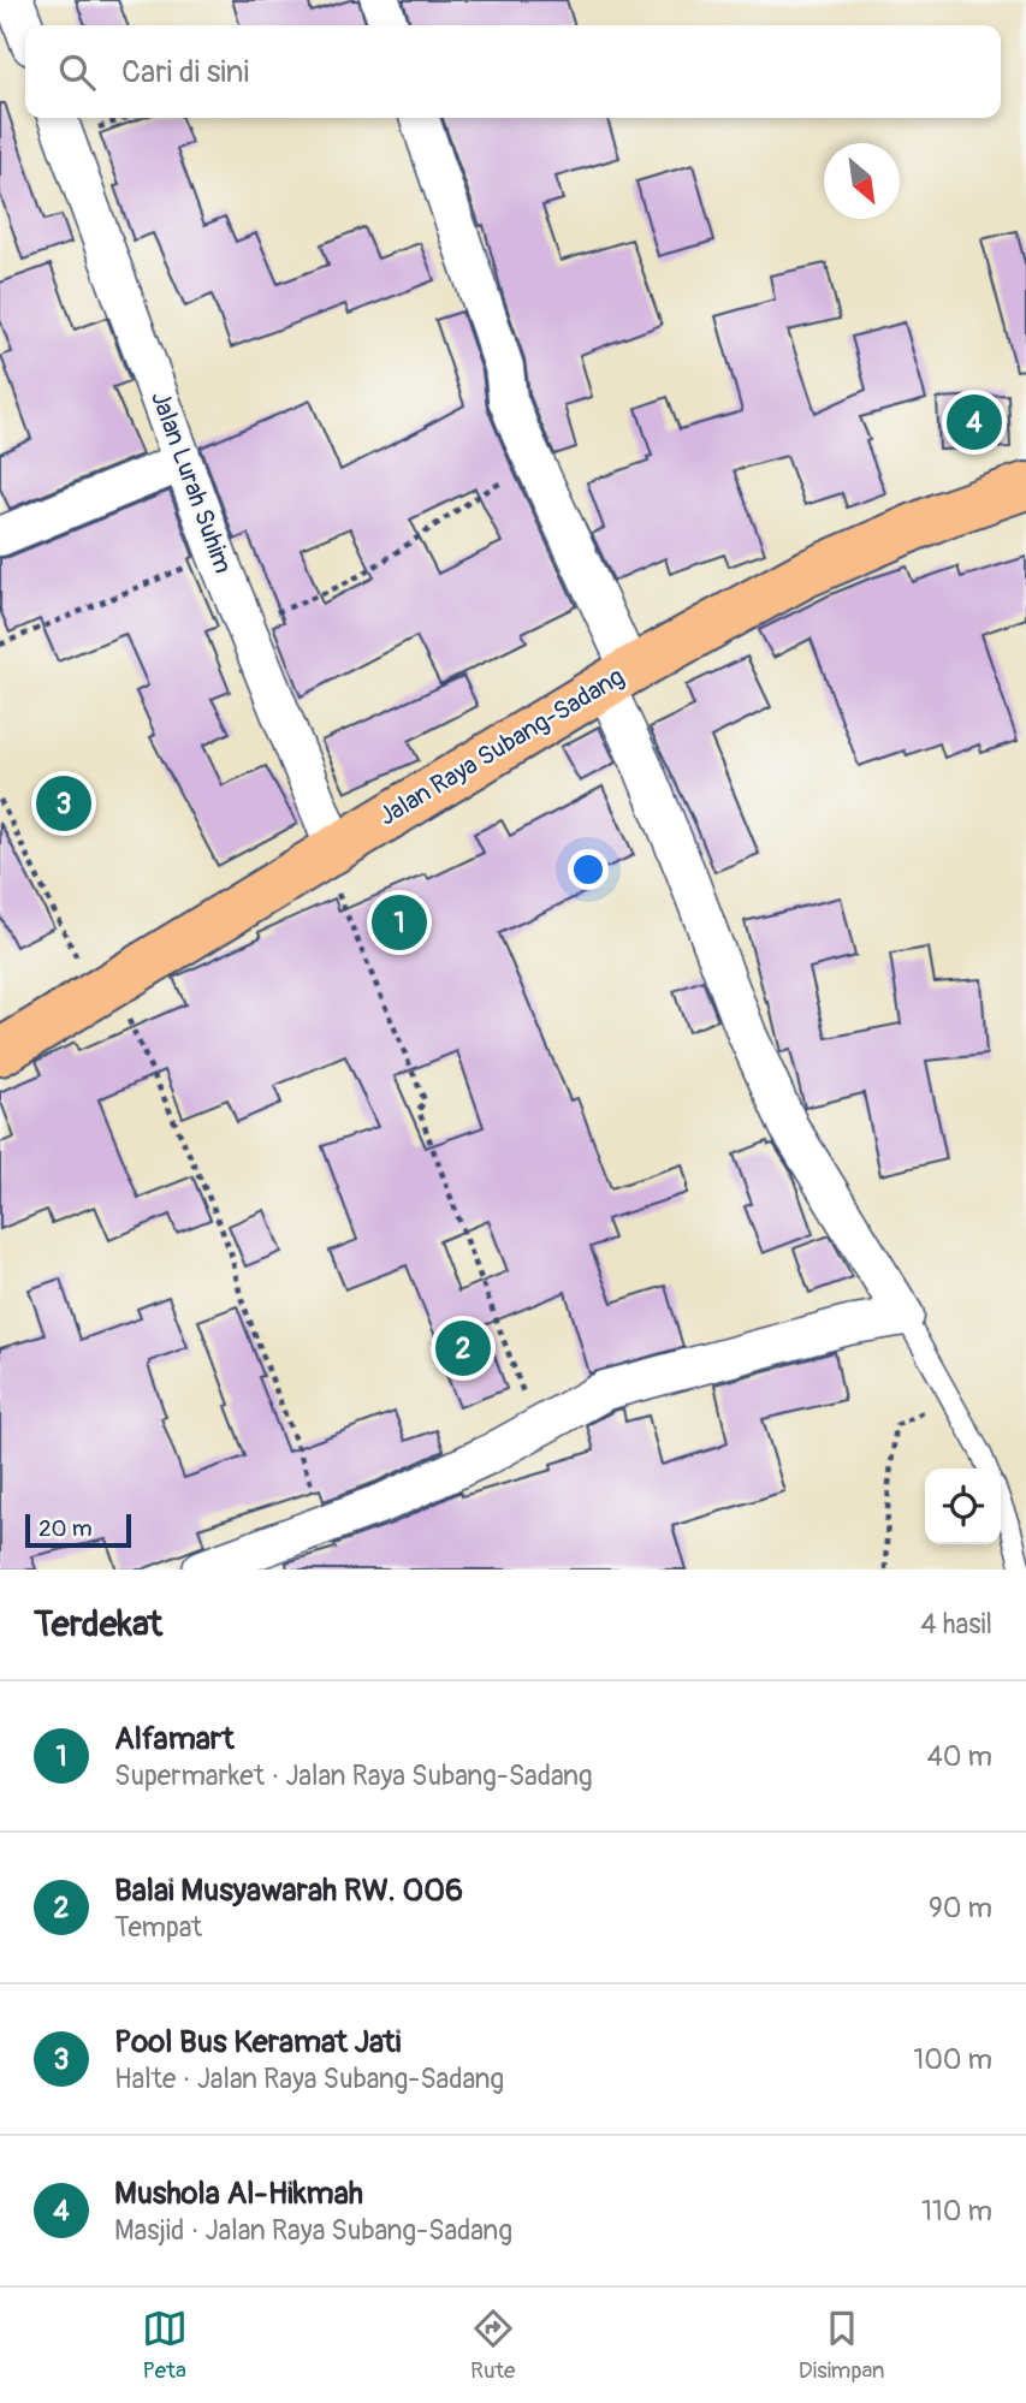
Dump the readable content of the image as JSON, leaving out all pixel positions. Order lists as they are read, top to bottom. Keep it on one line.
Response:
{"streets":{"main road":["Jalan Raya Subang-Sadang"],"street":["Jalan Lurah Suhim"]},"crossings":[["Jalan Lurah Suhim","Jalan Raya Subang-Sadang"]],"scale_bar":"20 m","north":"bottom right","page":{"search":"Cari di sini","pins":["4","3","1","2"],"scale":"20 m","heading":["Terdekat","4 hasil"],"list":[{"mark":"1","name":"Alfamart","note":"Supermarket · Jalan Raya Subang-Sadang","value":"40 m"},{"mark":"2","name":"Balai Musyawarah RW. 006","note":"Tempat","value":"90 m"},{"mark":"3","name":"Pool Bus Keramat Jati","note":"Halte · Jalan Raya Subang-Sadang","value":"100 m"},{"mark":"4","name":"Mushola Al-Hikmah","note":"Masjid · Jalan Raya Subang-Sadang","value":"110 m"}],"nav":["Peta","Rute","Disimpan"]}}
